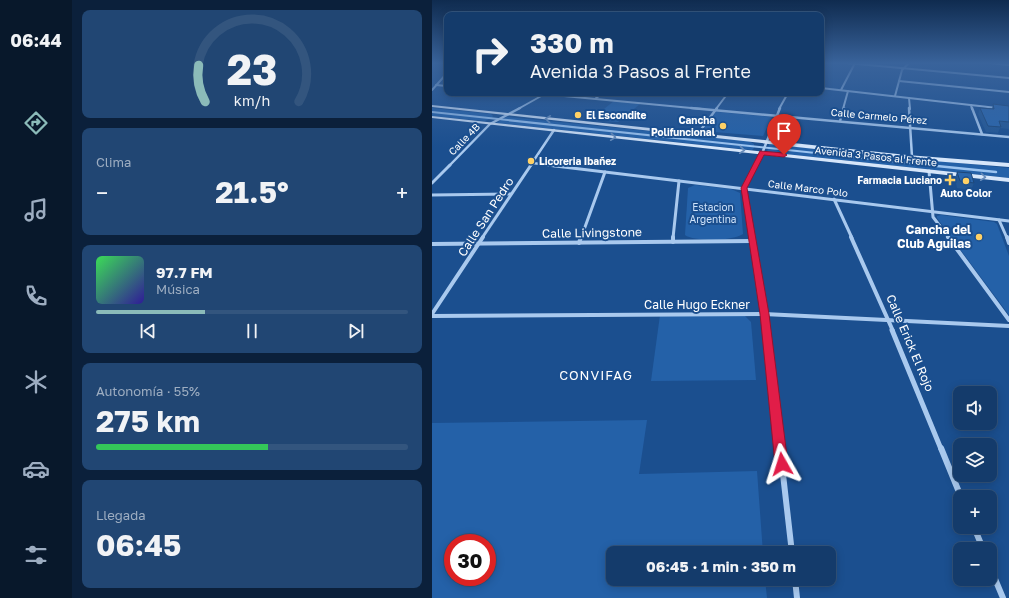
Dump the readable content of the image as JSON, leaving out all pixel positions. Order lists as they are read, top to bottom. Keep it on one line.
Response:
{"streets":{"main road":["Avenida 3 Pasos al Frente"],"street":["Calle Carmelo Pérez","Calle 4B","Calle Marco Polo","Calle San Pedro","Calle Livingstone","Calle Hugo Eckner","Calle Erick El Rojo"]},"crossings":[["Avenida 3 Pasos al Frente","Calle San Pedro"],["Calle Marco Polo","Calle San Pedro"],["Calle Marco Polo","Calle Erick El Rojo"],["Calle San Pedro","Calle Livingstone"],["Calle San Pedro","Calle Hugo Eckner"],["Calle Hugo Eckner","Calle Erick El Rojo"]],"districts":["CONVIFAG"],"parks":["Estacion Argentina"],"places":{"other":["El Escondite","Cancha Polifuncional","Licoreria Ibañez","Auto Color","Cancha del Club Aguilas"],"health":["Farmacia Luciano"]},"page":{"tabs":"06:44","turn":["330 m","Avenida 3 Pasos al Frente"],"tile":["Clima",["Autonomía · 55%","275 km"],["Llegada","06:45"]],"heat":["−","21.5°","+"],"song":["97.7 FM","Música"],"map_buttons":["+","−"],"limit":"30","trip":"06:45 · 1 min · 350 m","gauge":["23","km/h"]}}
